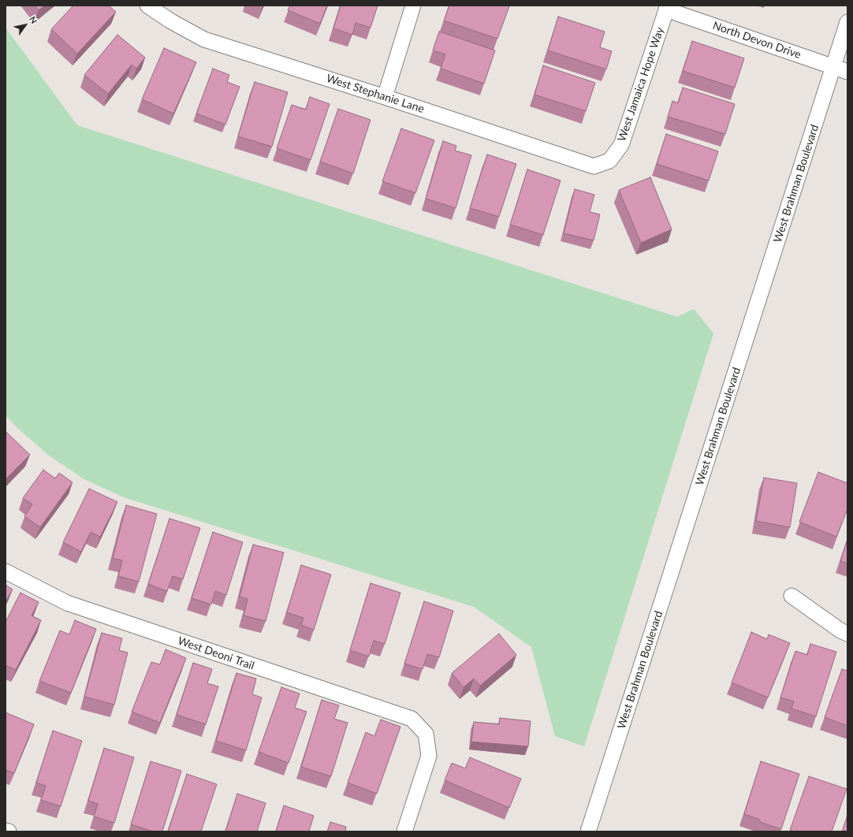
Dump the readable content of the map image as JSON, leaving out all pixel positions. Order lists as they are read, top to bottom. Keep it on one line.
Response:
{"streets":{"street":["North Devon Drive","West Jamaica Hope Way","West Stephanie Lane","West Brahman Boulevard","West Deoni Trail"]},"crossings":[["North Devon Drive","West Jamaica Hope Way"],["North Devon Drive","West Brahman Boulevard"],["West Jamaica Hope Way","West Stephanie Lane"]],"north":"top right"}
